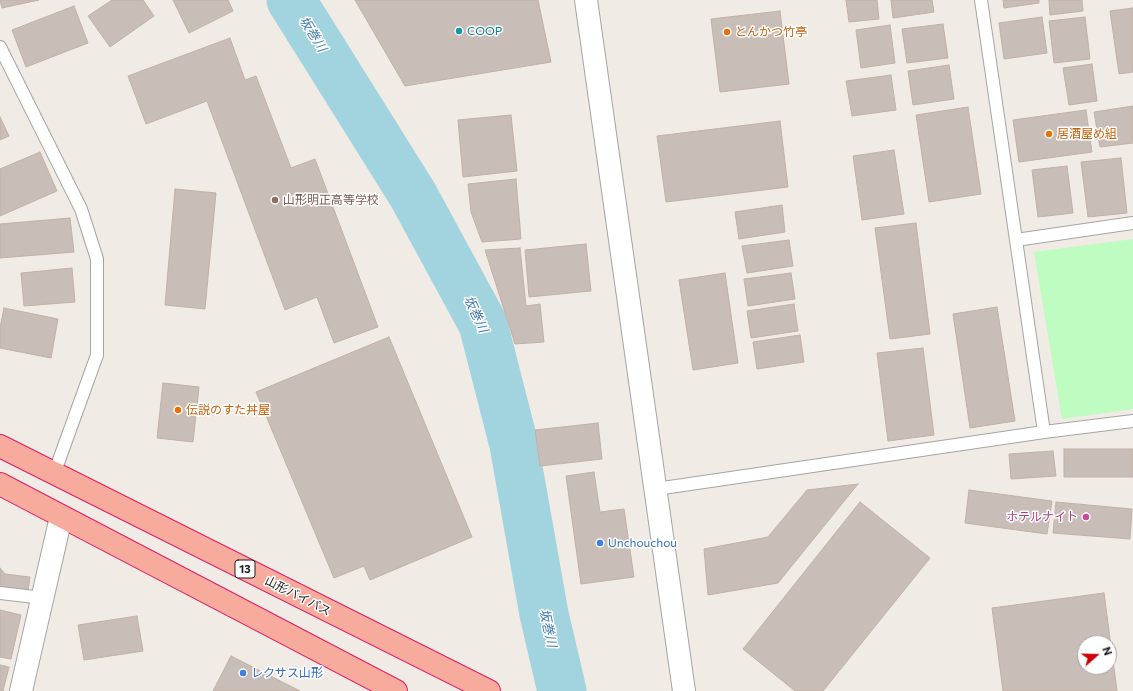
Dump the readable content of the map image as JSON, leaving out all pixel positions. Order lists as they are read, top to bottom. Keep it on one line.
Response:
{"streets":{"highway":["13","山形バイパス"]},"water":["坂巻川"],"places":["COOP","とんかつ竹亭","居酒屋め組","山形明正高等学校","伝説のすた丼屋","ホテルナイト","Unchouchou","レクサス山形"],"north":"right"}
